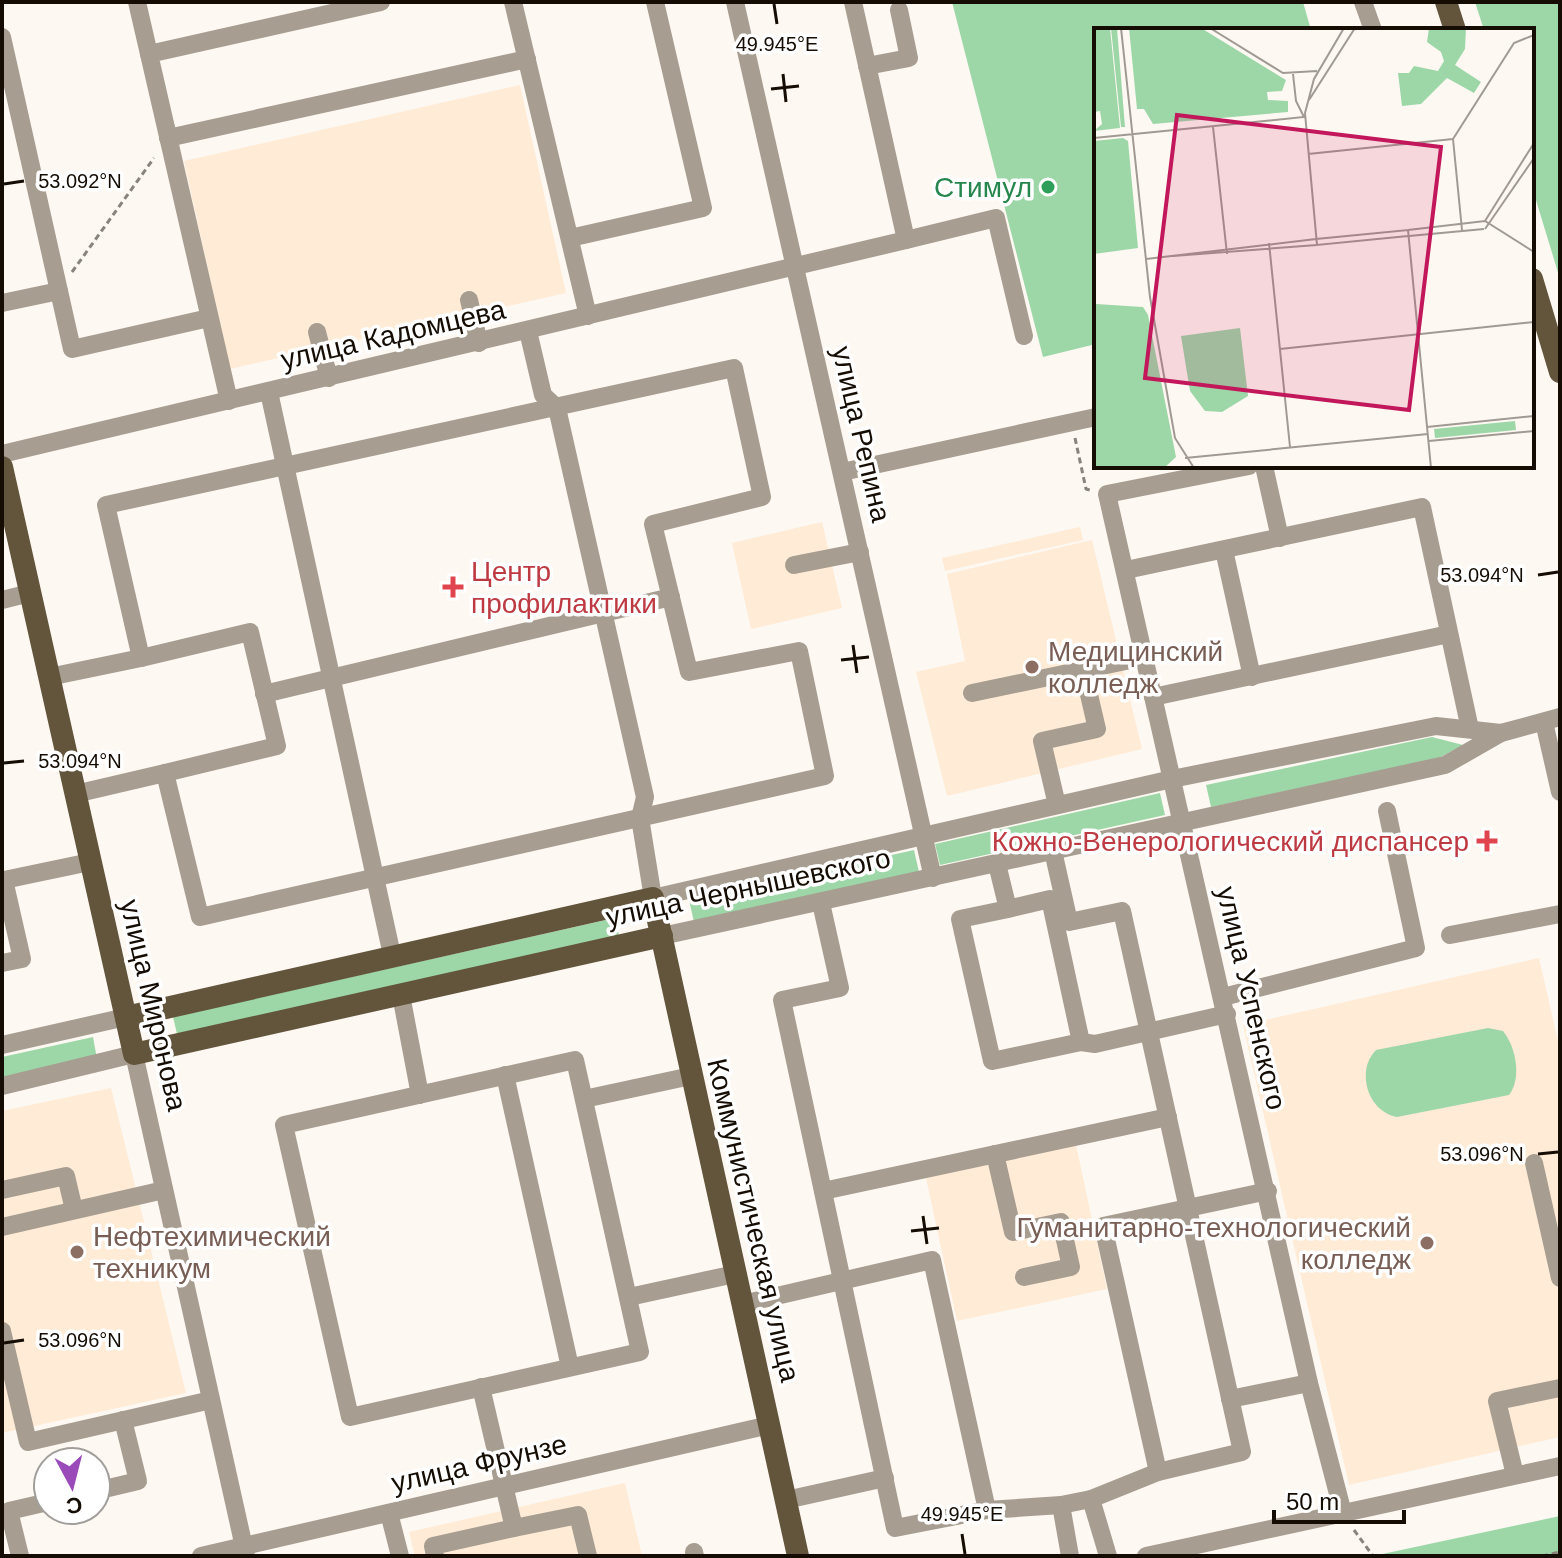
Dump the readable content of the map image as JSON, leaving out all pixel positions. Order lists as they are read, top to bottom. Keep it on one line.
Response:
{"streets":{"main road":["улица Чернышевского","улица Миронова","Коммунистическая улица"],"street":["улица Кадомцева","улица Репина","улица Успенского","улица Фрунзе"]},"crossings":[["улица Кадомцева","улица Репина"],["улица Репина","улица Чернышевского"],["улица Чернышевского","улица Успенского"],["улица Чернышевского","улица Миронова"],["улица Чернышевского","Коммунистическая улица"],["улица Миронова","улица Фрунзе"],["Коммунистическая улица","улица Фрунзе"]],"places":{"other":["Стимул","Медицинский колледж","Гуманитарно-технологический колледж","Нефтехимический техникум"],"health":["Центр профилактики","Кожно-Венерологический диспансер"]},"scale_bar":"50 m","north":"bottom","coordinates":["49.945°E","53.092°N","53.094°N","53.096°N"]}
